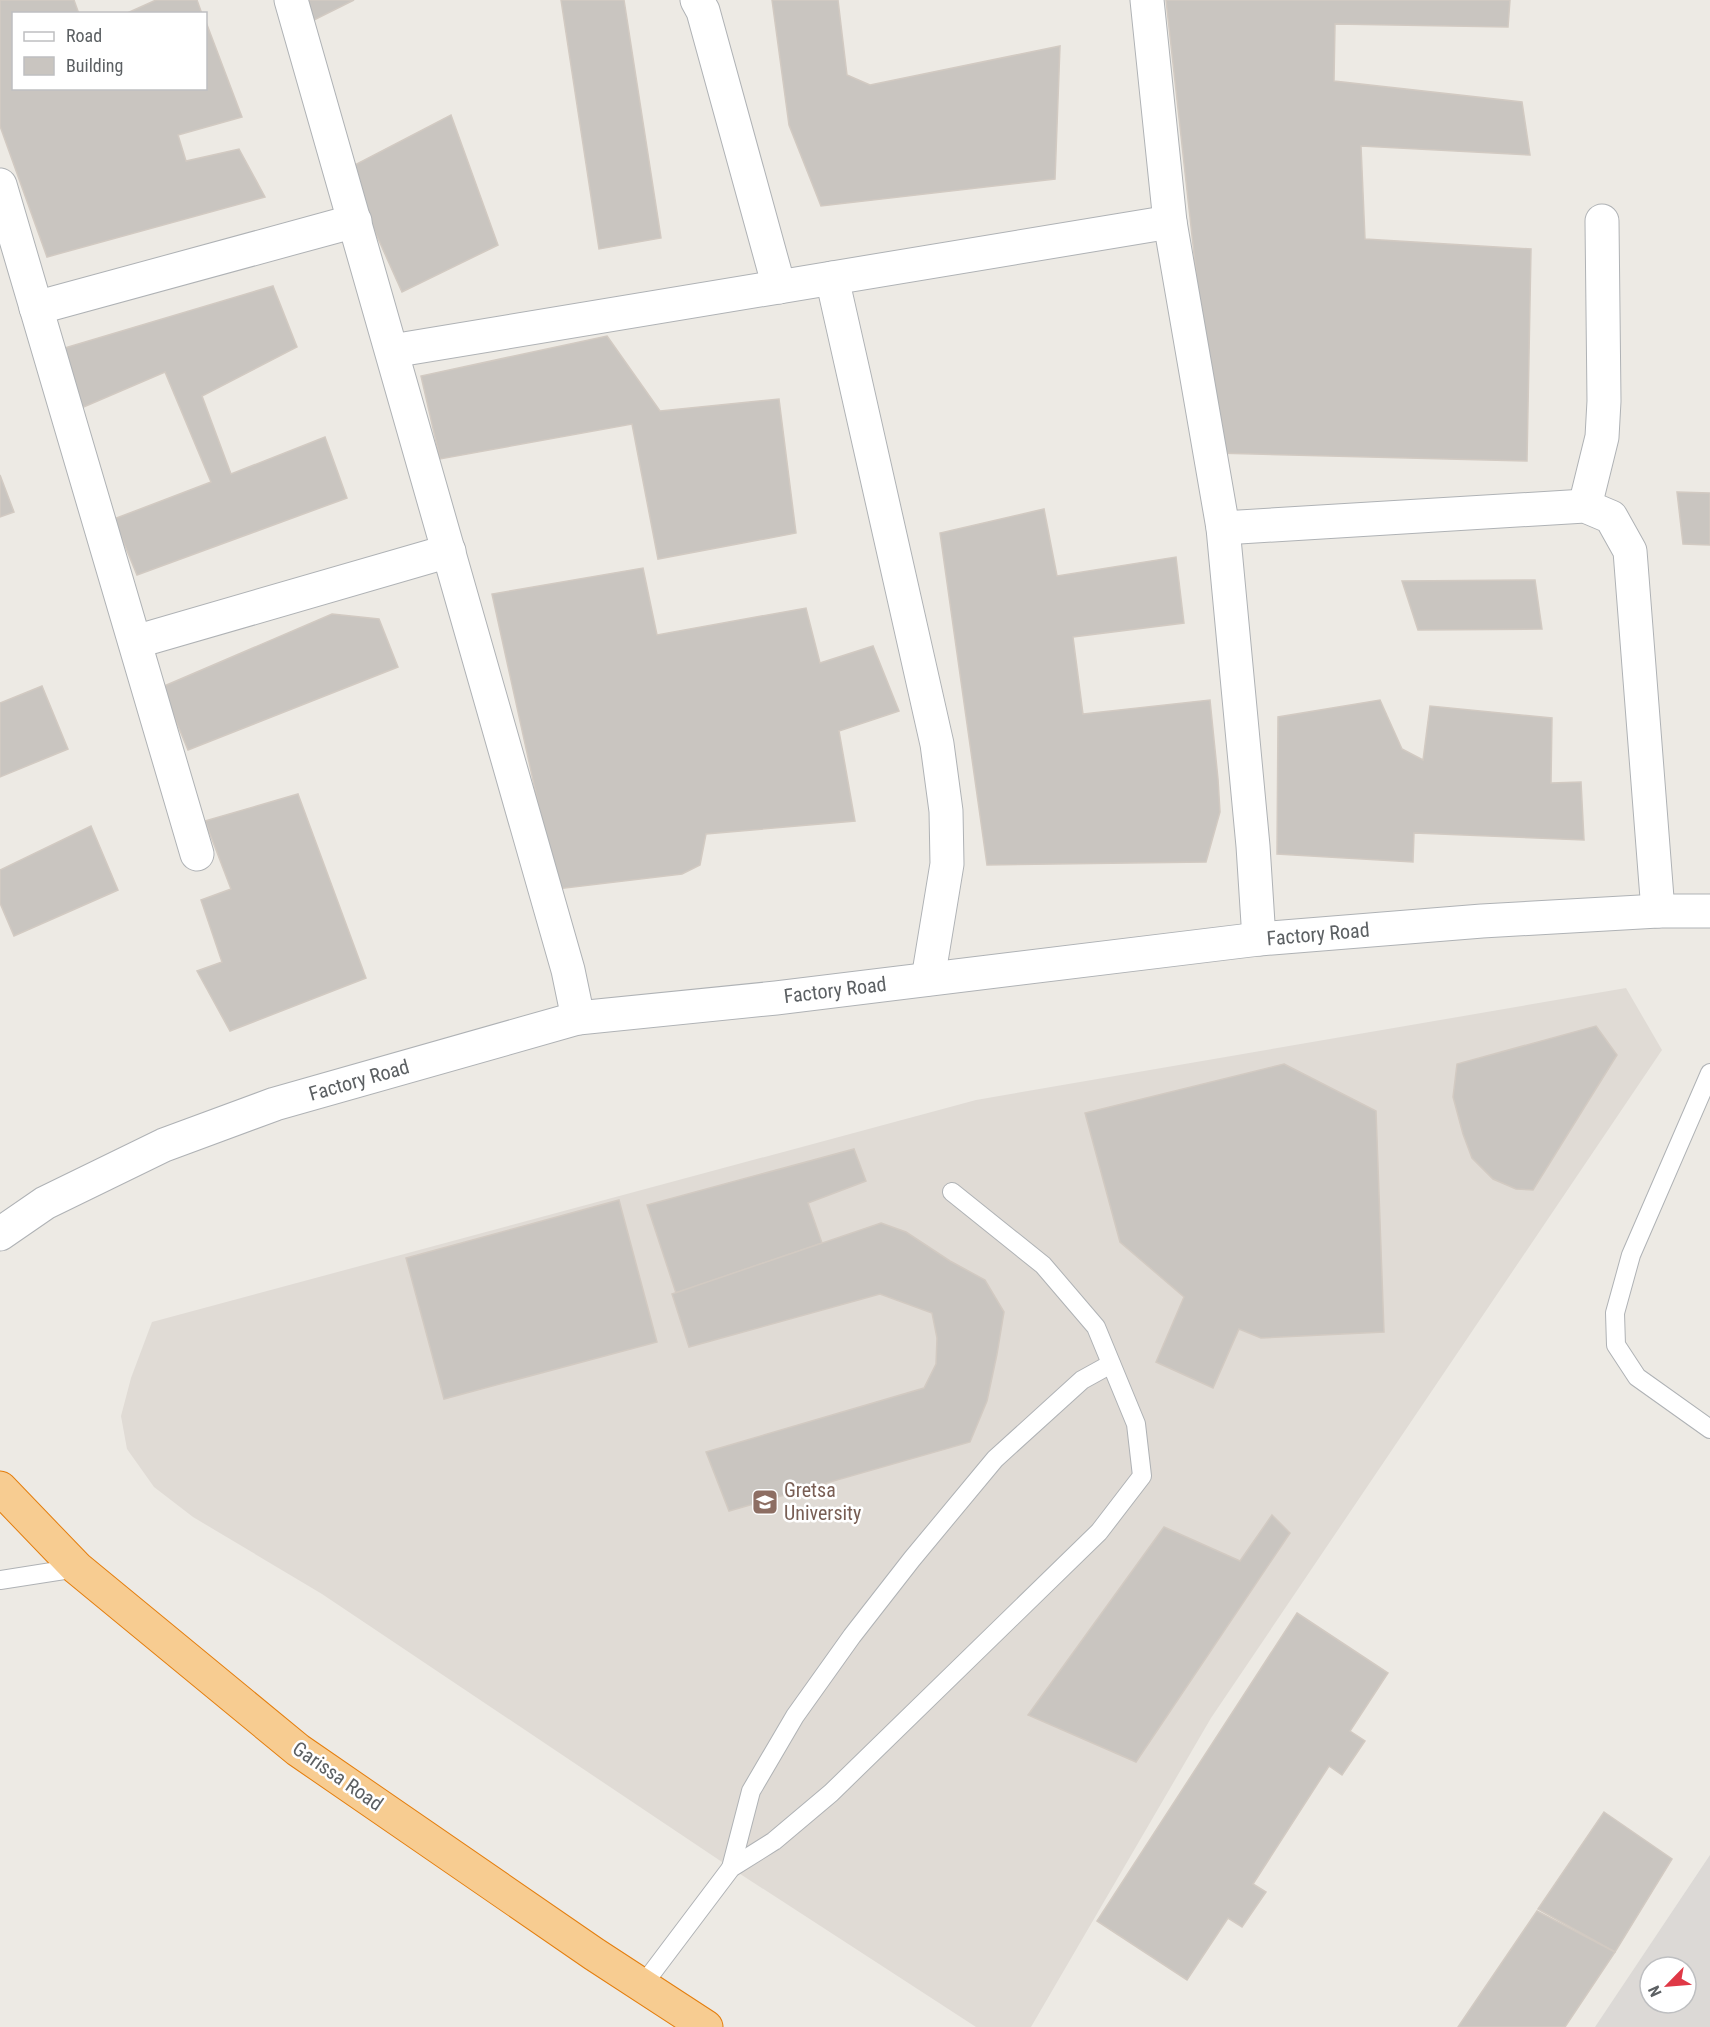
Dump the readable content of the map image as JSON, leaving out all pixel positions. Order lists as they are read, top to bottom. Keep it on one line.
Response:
{"streets":{"highway":["Garissa Road"],"street":["Factory Road"]},"places":{"school or university":["Gretsa University"]},"legend":["Road","Building"],"north":"bottom left"}
